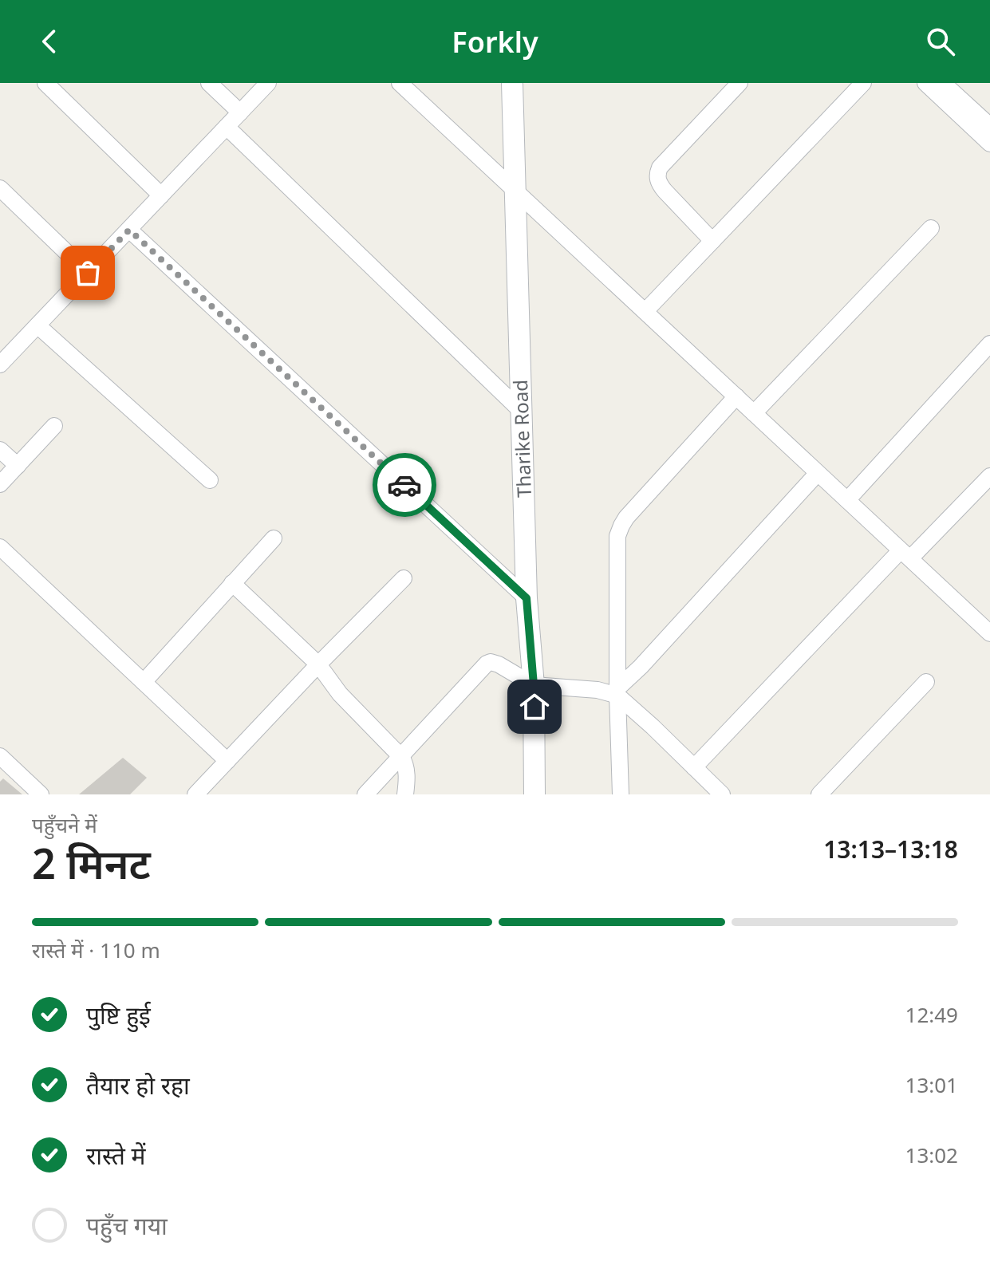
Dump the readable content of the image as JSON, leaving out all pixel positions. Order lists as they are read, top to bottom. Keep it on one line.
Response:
{"streets":{"street":["Tharike Road"]},"page":{"header":"Forkly","heading":["2 मिनट","पहुँचने में","13:13–13:18"],"bar":"रास्ते में · 110 m","list":[["पुष्टि हुई","12:49"],["तैयार हो रहा","13:01"],["रास्ते में","13:02"],"पहुँच गया"]}}
